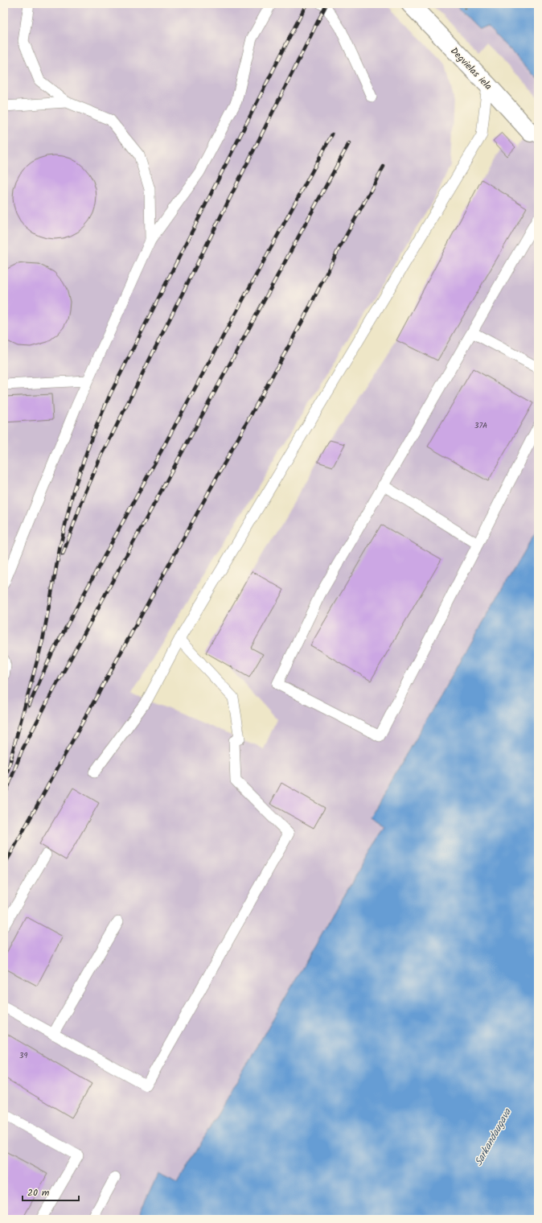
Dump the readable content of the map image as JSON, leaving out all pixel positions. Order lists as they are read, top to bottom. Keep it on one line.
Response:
{"streets":{"street":["Degvielas iela"]},"water":["Sarkandaugava"],"house_numbers":["37A","39"],"scale_bar":"20 m"}
